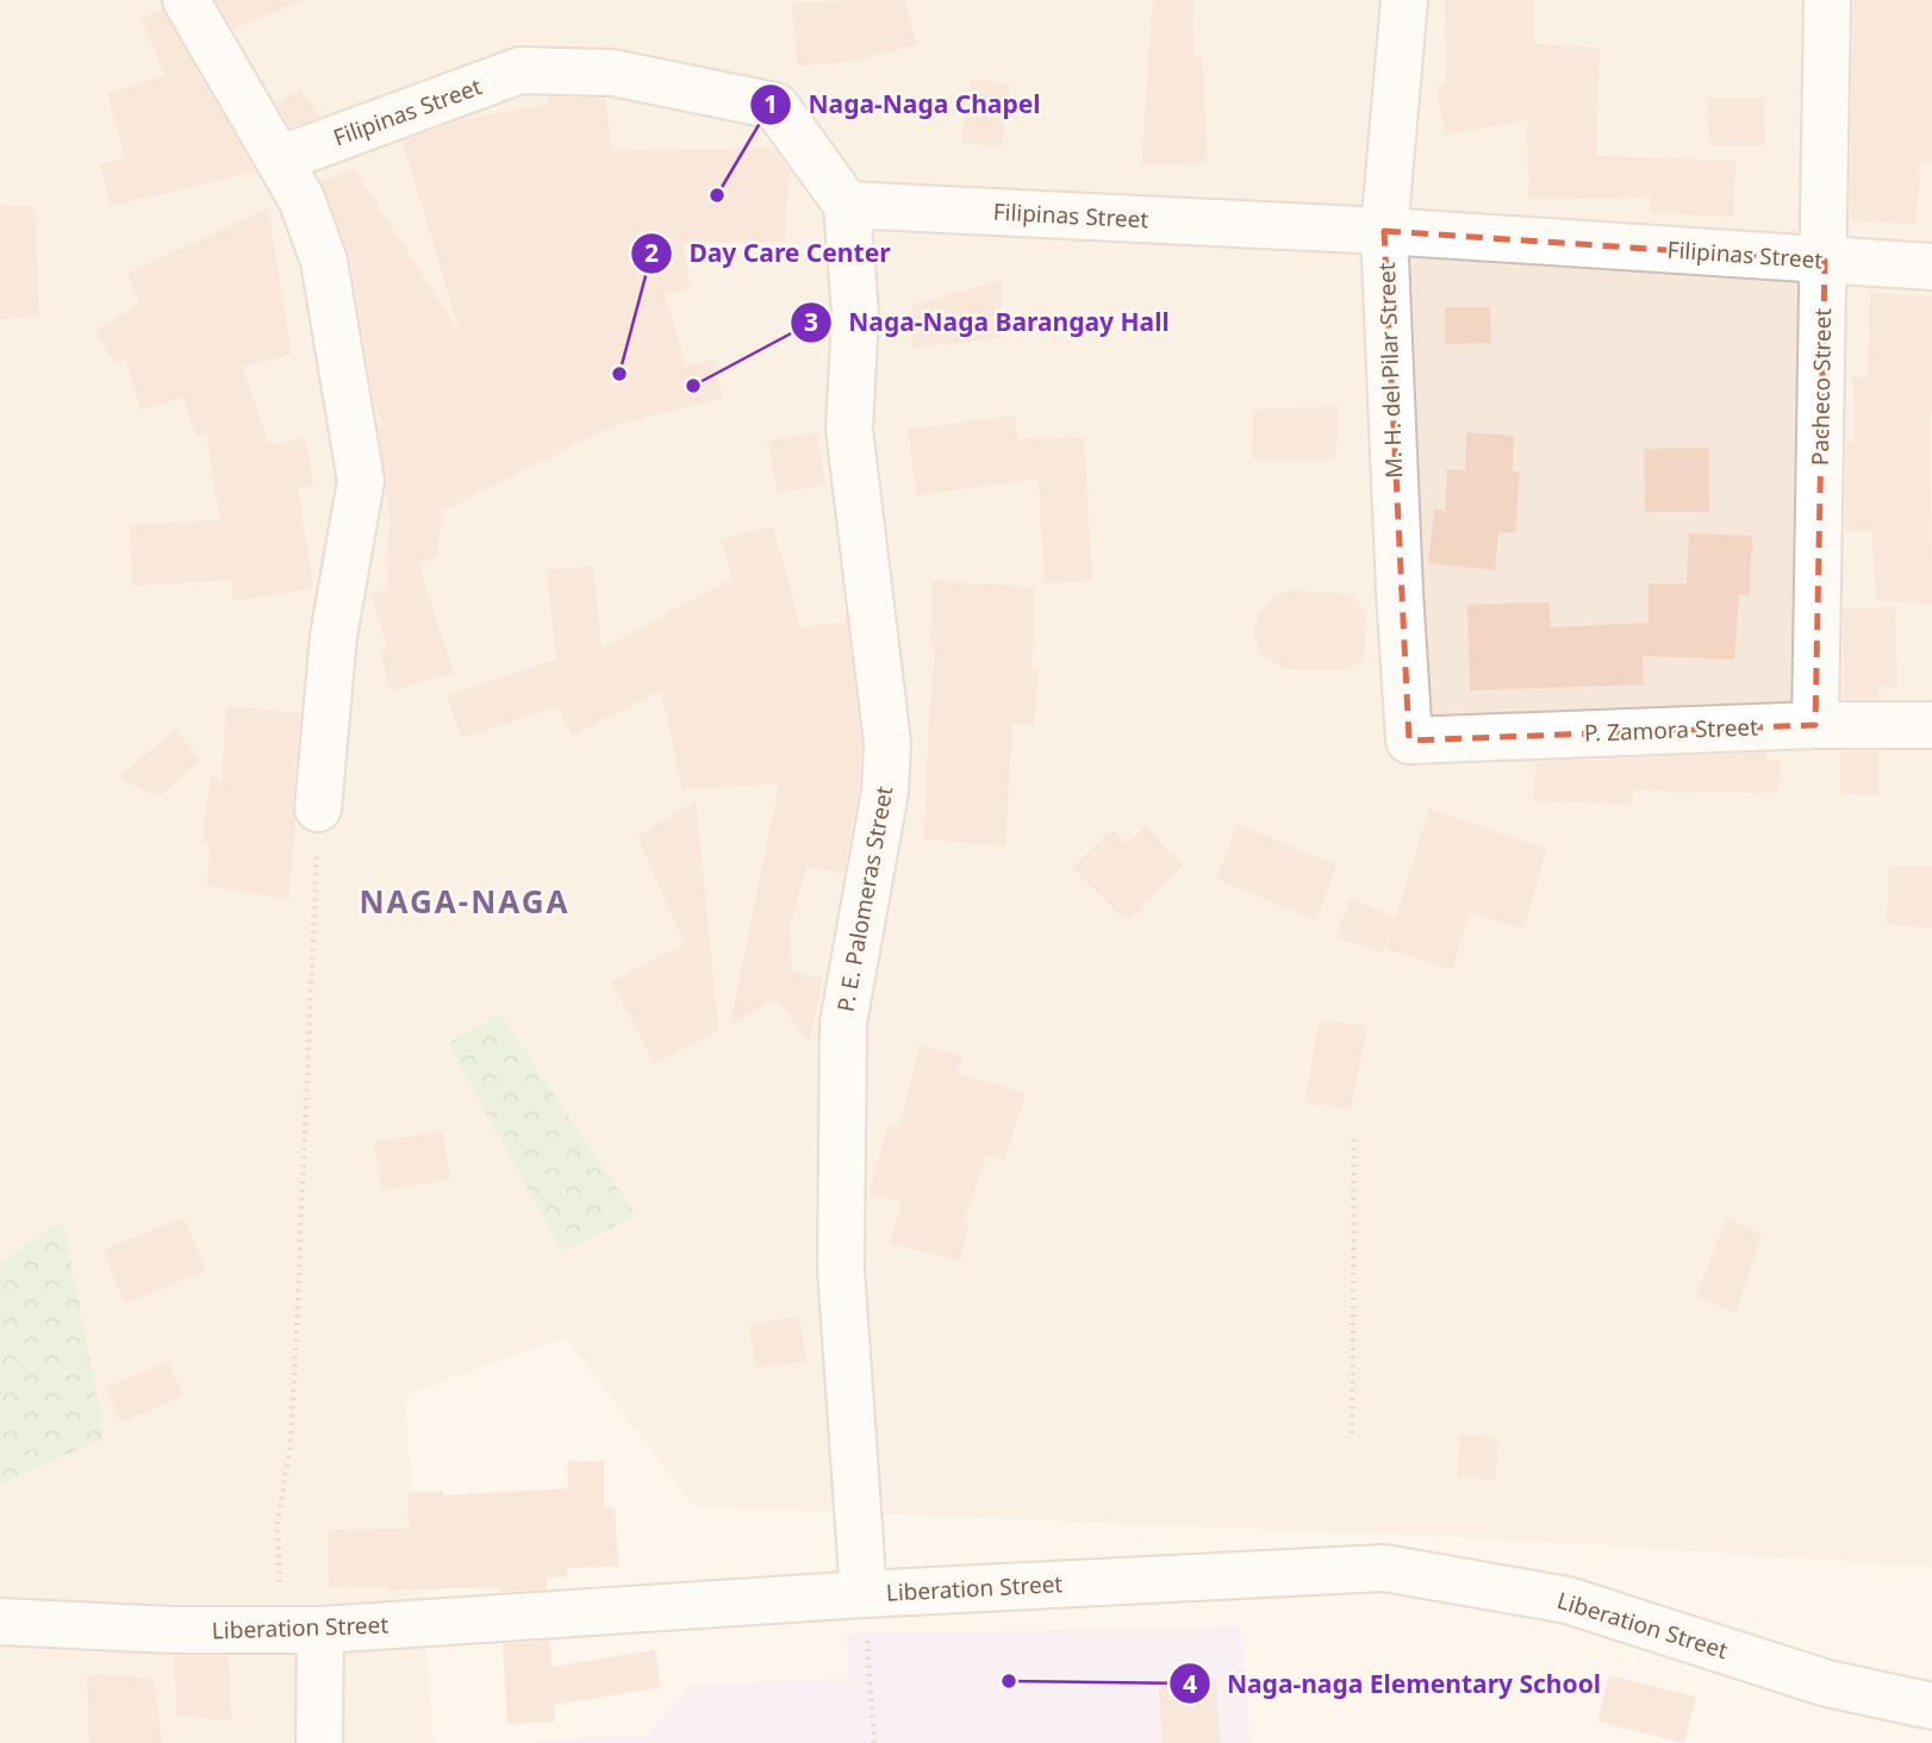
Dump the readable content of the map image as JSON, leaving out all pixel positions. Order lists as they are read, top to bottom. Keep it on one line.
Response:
{"streets":{"street":["Filipinas Street","M. H. del Pilar Street","Pacheco Street","P. Zamora Street","P. E. Palomeras Street","Liberation Street"]},"crossings":[["Filipinas Street","M. H. del Pilar Street"],["Filipinas Street","Pacheco Street"],["Filipinas Street","P. E. Palomeras Street"],["M. H. del Pilar Street","P. Zamora Street"],["Pacheco Street","P. Zamora Street"],["P. E. Palomeras Street","Liberation Street"]],"districts":["NAGA-NAGA"],"places":["Naga-Naga Chapel","Day Care Center","Naga-Naga Barangay Hall","Naga-naga Elementary School"]}
